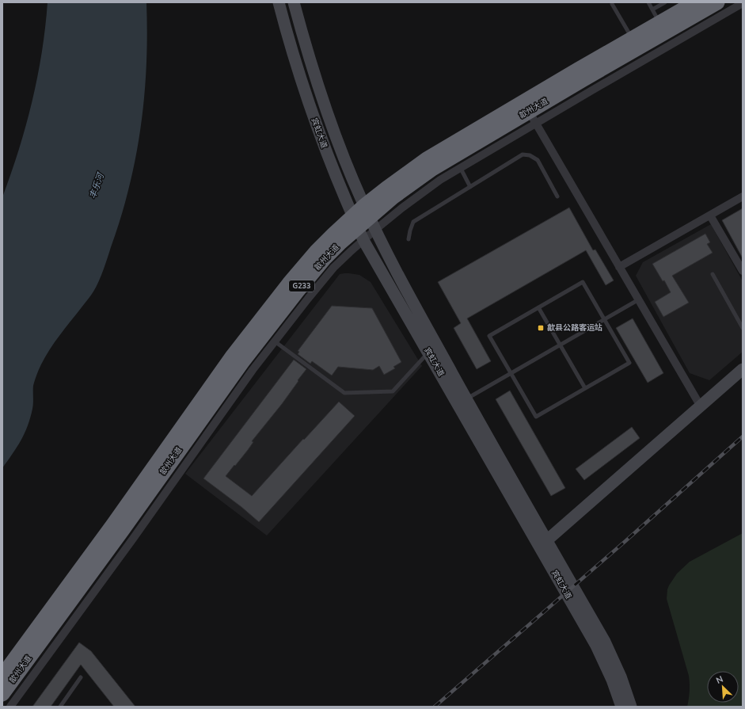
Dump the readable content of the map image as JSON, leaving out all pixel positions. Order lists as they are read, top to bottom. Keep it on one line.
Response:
{"streets":{"highway":["歙州大道","G233"],"main road":["宾虹大道"]},"crossings":[["歙州大道","宾虹大道"]],"water":["丰乐河"],"places":{"transit":["歙县公路客运站"]},"north":"top left"}
